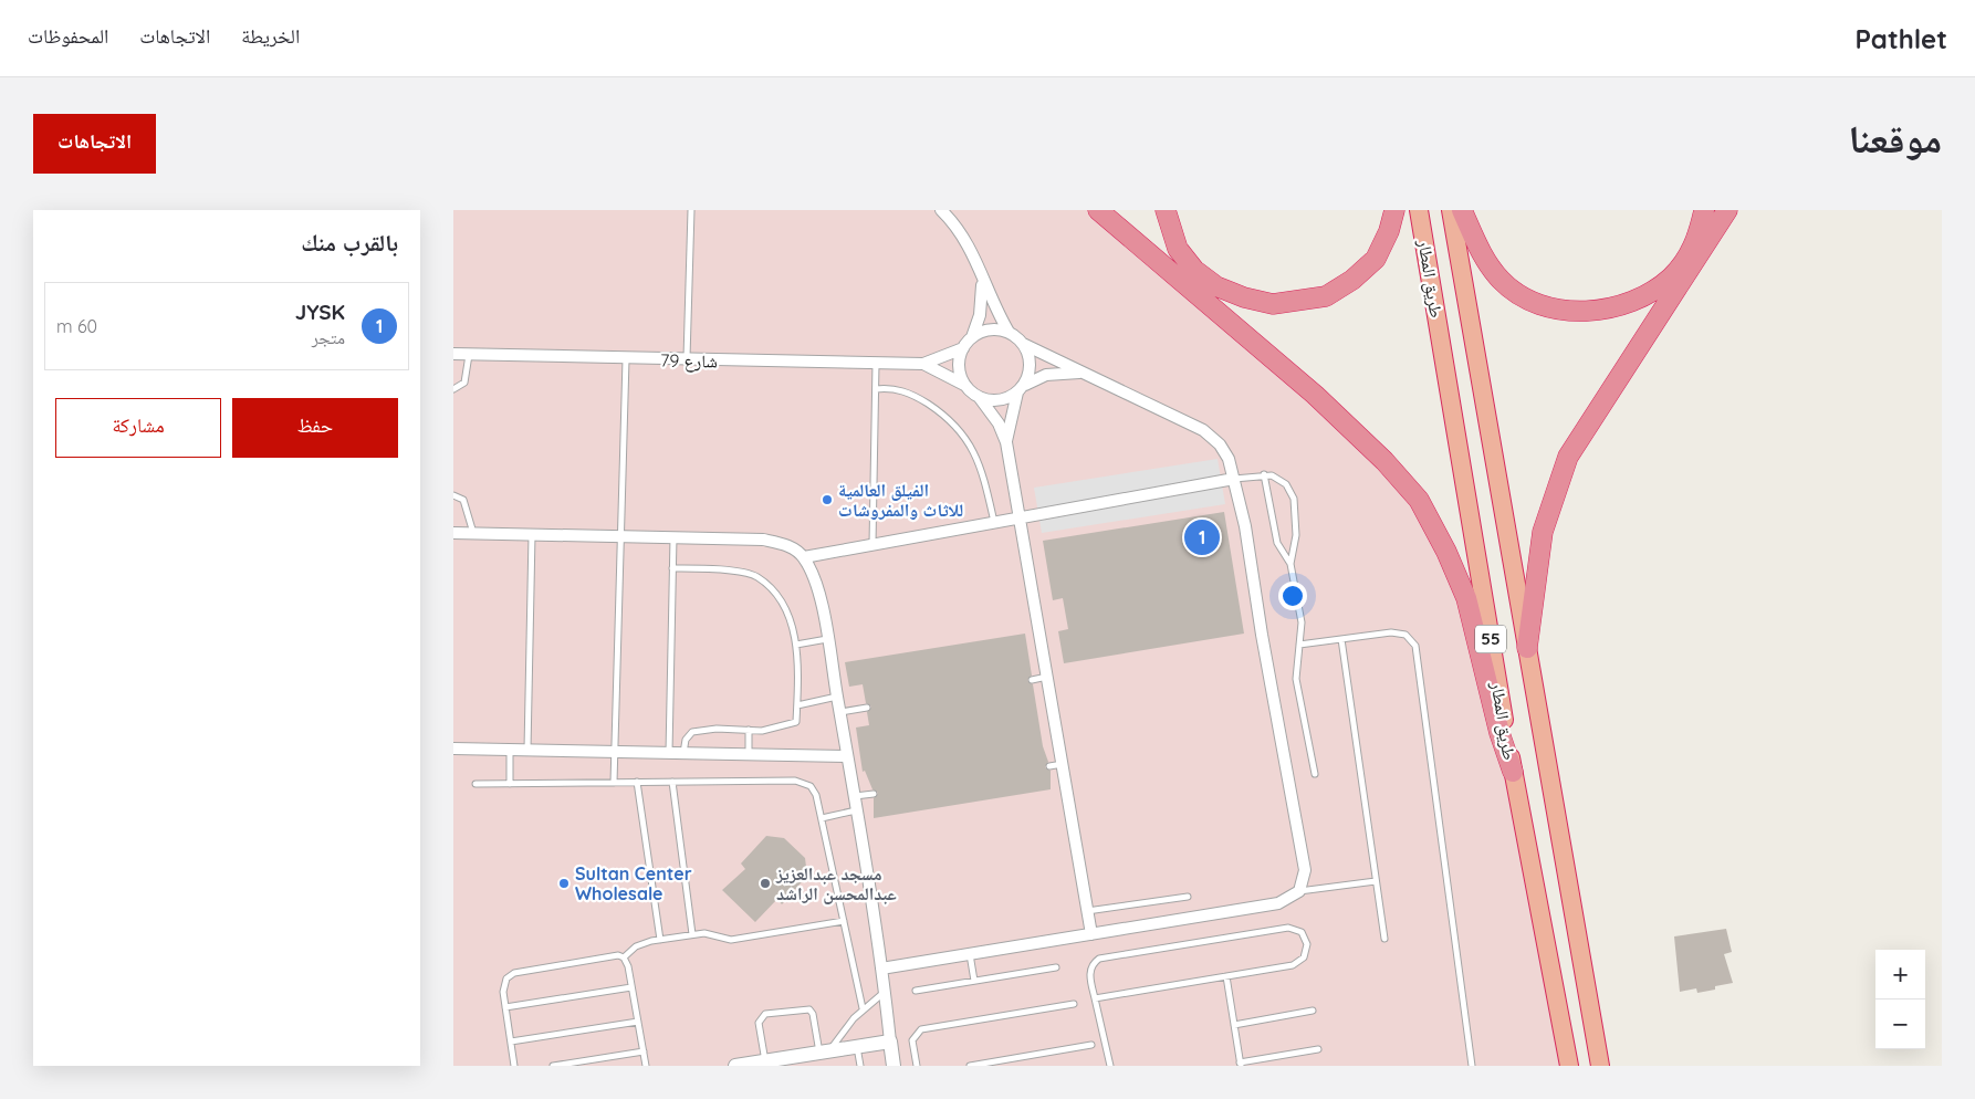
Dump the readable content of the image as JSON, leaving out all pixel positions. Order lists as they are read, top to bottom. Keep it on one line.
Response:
{"streets":{"highway":["طريق المطار","55"],"street":["شارع 79"]},"places":["الفيلق العالمية للاثاث والمفروشات","Sultan Center Wholesale","مسجد عبدالعزيز عبدالمحسن الراشد"],"page":{"header":"Pathlet","nav":["الخريطة","الاتجاهات","المحفوظات"],"title":"موقعنا","buttons":["الاتجاهات",["حفظ","مشاركة"]],"heading":"بالقرب منك","list":[{"mark":"1","name":"JYSK","note":"متجر","value":"60 m"}],"pins":"1","map_buttons":["+","−"]}}
